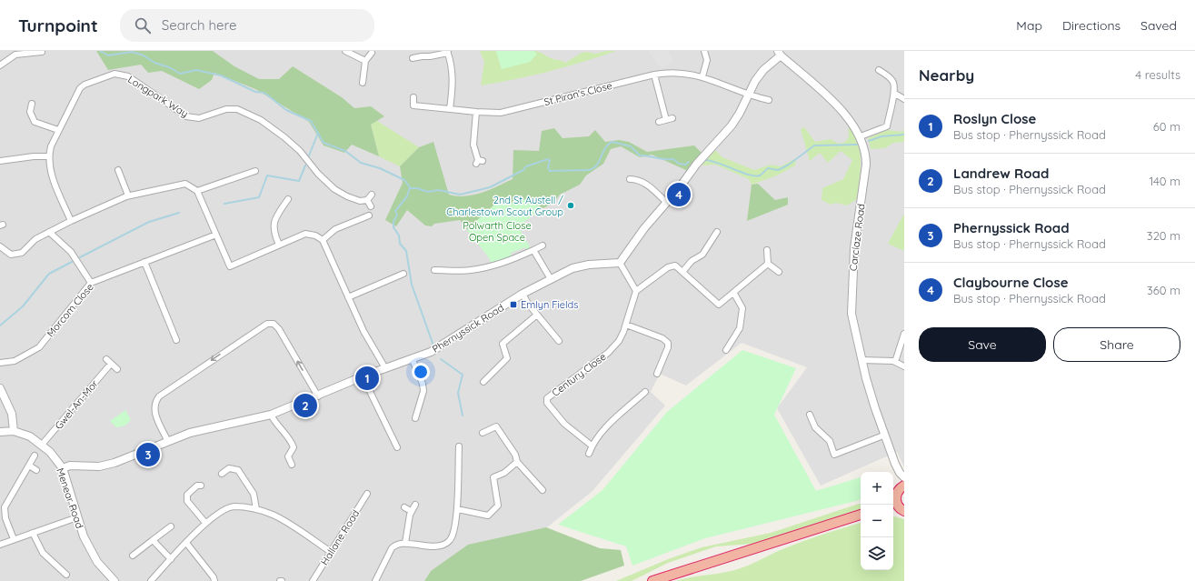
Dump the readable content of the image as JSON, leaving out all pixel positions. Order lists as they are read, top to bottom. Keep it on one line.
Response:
{"streets":{"street":["St Piran's Close","Longpark Way","Carclaze Road","Morcom Close","Phernyssick Road","Century Close","Gwel-An-Mor","Menear Road","Hallane Road"]},"crossings":[["Phernyssick Road","Menear Road"],["Gwel-An-Mor","Menear Road"]],"parks":["Polwarth Close Open Space"],"places":{"other":["2nd St Austell / Charlestown Scout Group"],"transit":["Emlyn Fields"]},"page":{"header":"Turnpoint","search":"Search here","nav":["Map","Directions","Saved"],"heading":["Nearby","4 results"],"list":[{"mark":"1","name":"Roslyn Close","note":"Bus stop · Phernyssick Road","value":"60 m"},{"mark":"2","name":"Landrew Road","note":"Bus stop · Phernyssick Road","value":"140 m"},{"mark":"3","name":"Phernyssick Road","note":"Bus stop · Phernyssick Road","value":"320 m"},{"mark":"4","name":"Claybourne Close","note":"Bus stop · Phernyssick Road","value":"360 m"}],"pins":["4","1","2","3"],"buttons":["Save","Share"],"map_buttons":["+","−"]}}
